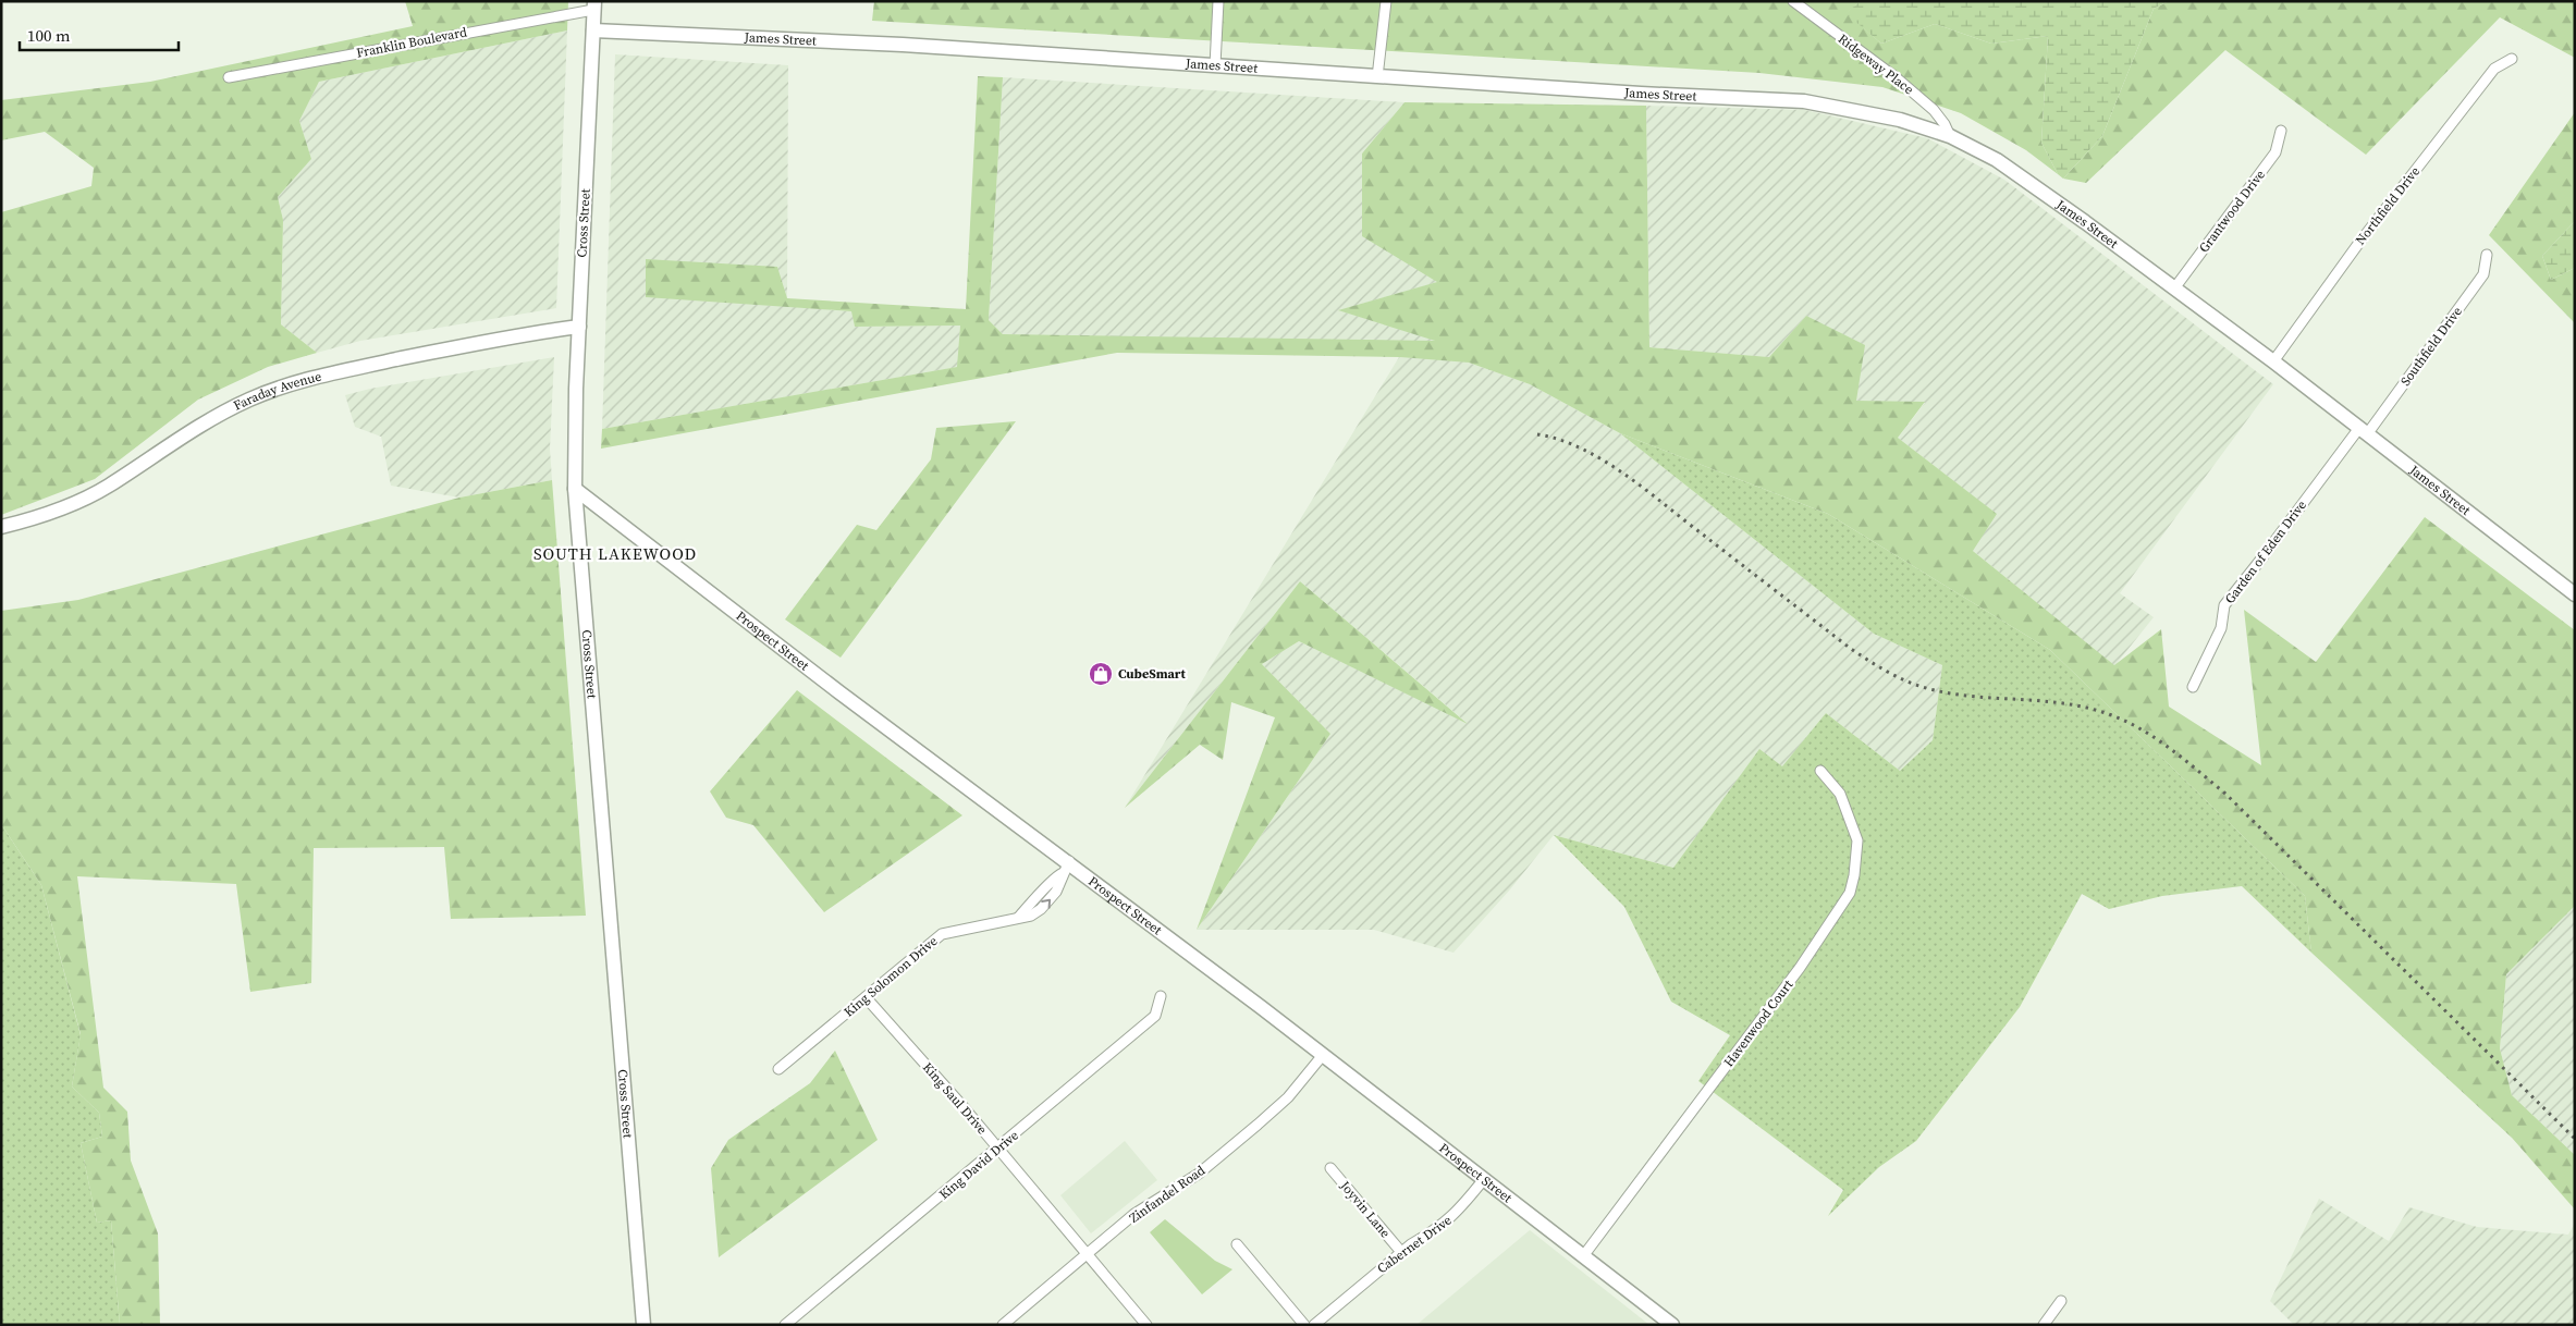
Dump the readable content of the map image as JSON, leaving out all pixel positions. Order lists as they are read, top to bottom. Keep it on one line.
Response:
{"streets":{"street":["James Street","Franklin Boulevard","Ridgeway Place","Northfield Drive","Grantwood Drive","Cross Street","Southfield Drive","Faraday Avenue","Garden of Eden Drive","Prospect Street","King Solomon Drive","Havenwood Court","King Saul Drive","King David Drive","Zinfandel Road","Joyvin Lane","Cabernet Drive"]},"crossings":[["James Street","Ridgeway Place"],["James Street","Northfield Drive"],["James Street","Grantwood Drive"],["James Street","Cross Street"],["James Street","Southfield Drive"],["James Street","Garden of Eden Drive"],["Franklin Boulevard","Cross Street"],["Cross Street","Faraday Avenue"],["Cross Street","Prospect Street"],["Southfield Drive","Garden of Eden Drive"],["Prospect Street","King Solomon Drive"],["Prospect Street","Havenwood Court"],["Prospect Street","Zinfandel Road"],["Prospect Street","Cabernet Drive"],["King Solomon Drive","King Saul Drive"],["King Saul Drive","King David Drive"],["King Saul Drive","Zinfandel Road"],["Joyvin Lane","Cabernet Drive"]],"districts":["SOUTH LAKEWOOD"],"places":{"shop":["CubeSmart"]},"scale_bar":"100 m"}
